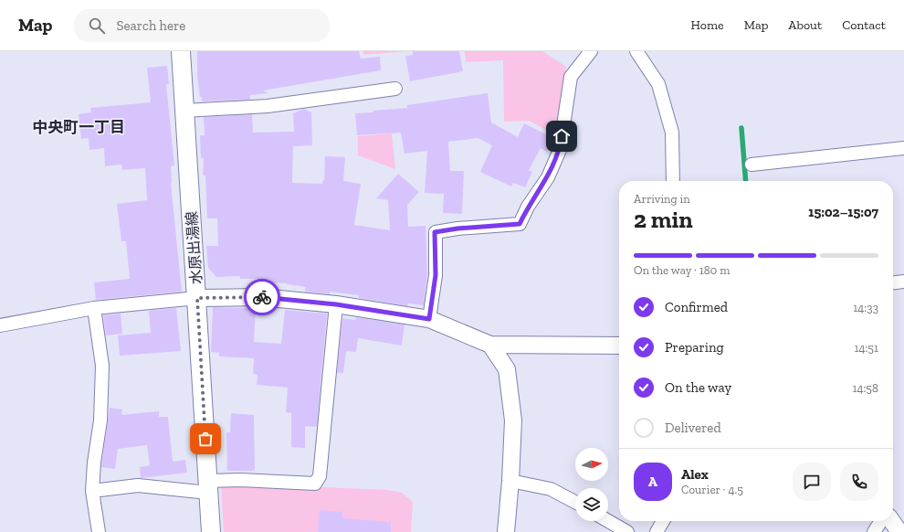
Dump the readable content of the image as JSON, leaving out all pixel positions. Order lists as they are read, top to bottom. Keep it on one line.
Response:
{"streets":{"main road":["水原出湯線"]},"districts":["中央町一丁目"],"north":"right","page":{"header":"Map","search":"Search here","nav":["Home","Map","About","Contact"],"heading":["2 min","Arriving in","15:02–15:07"],"panel":["Alex","Courier · 4.5"],"bar":"On the way · 180 m","list":[["Confirmed","14:33"],["Preparing","14:51"],["On the way","14:58"],"Delivered"],"round":"A"}}
